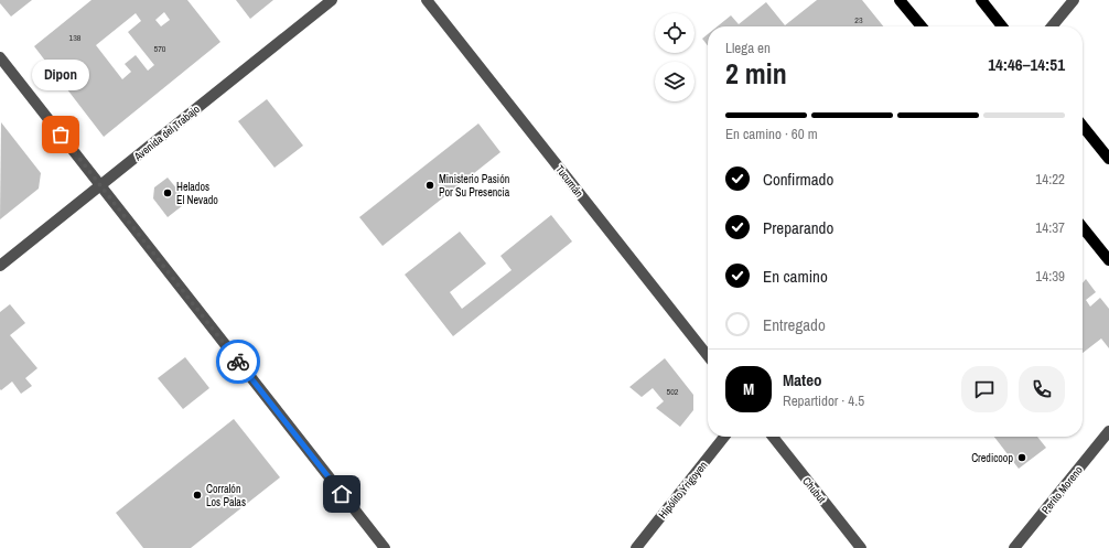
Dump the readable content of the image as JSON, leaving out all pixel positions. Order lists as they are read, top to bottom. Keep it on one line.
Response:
{"streets":{"street":["Avenida del Trabajo","Tucumán","Hipólito Yrigoyen","Chubut","Perito Moreno"]},"places":["Dipon","Ministerio Pasión Por Su Presencia","Helados El Nevado","Credicoop","Corralón Los Palas"],"house_numbers":["23","138","570","502"],"page":{"heading":["2 min","Llega en","14:46–14:51"],"panel":["Mateo","Repartidor · 4.5"],"bubble":"Dipon","bar":"En camino · 60 m","list":[["Confirmado","14:22"],["Preparando","14:37"],["En camino","14:39"],"Entregado"],"round":"M"}}
